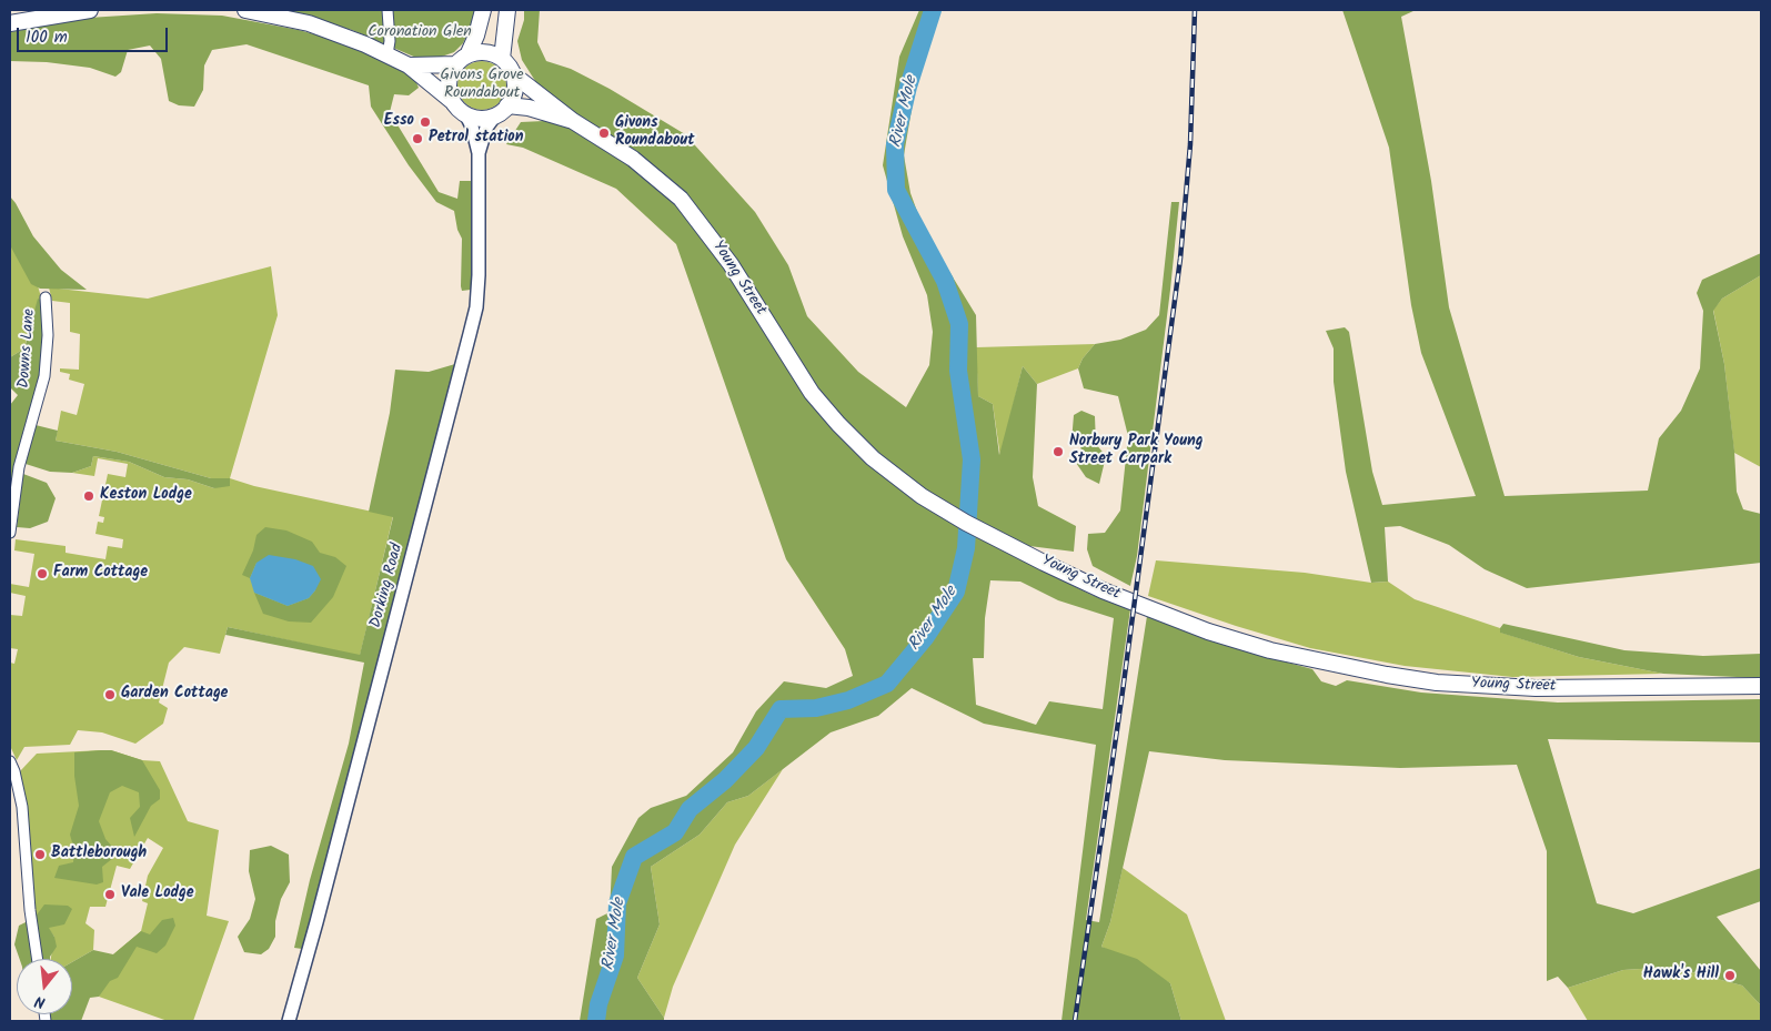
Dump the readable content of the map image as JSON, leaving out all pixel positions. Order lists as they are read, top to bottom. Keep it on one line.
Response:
{"streets":{"main road":["Young Street","Dorking Road"],"street":["Downs Lane"]},"crossings":[["Young Street","Dorking Road"]],"water":["River Mole"],"parks":["Coronation Glen","Givons Grove Roundabout"],"places":["Esso","Givons Roundabout","Petrol station","Norbury Park Young Street Carpark","Keston Lodge","Farm Cottage","Garden Cottage","Battleborough","Vale Lodge","Hawk's Hill"],"scale_bar":"100 m","north":"bottom"}
